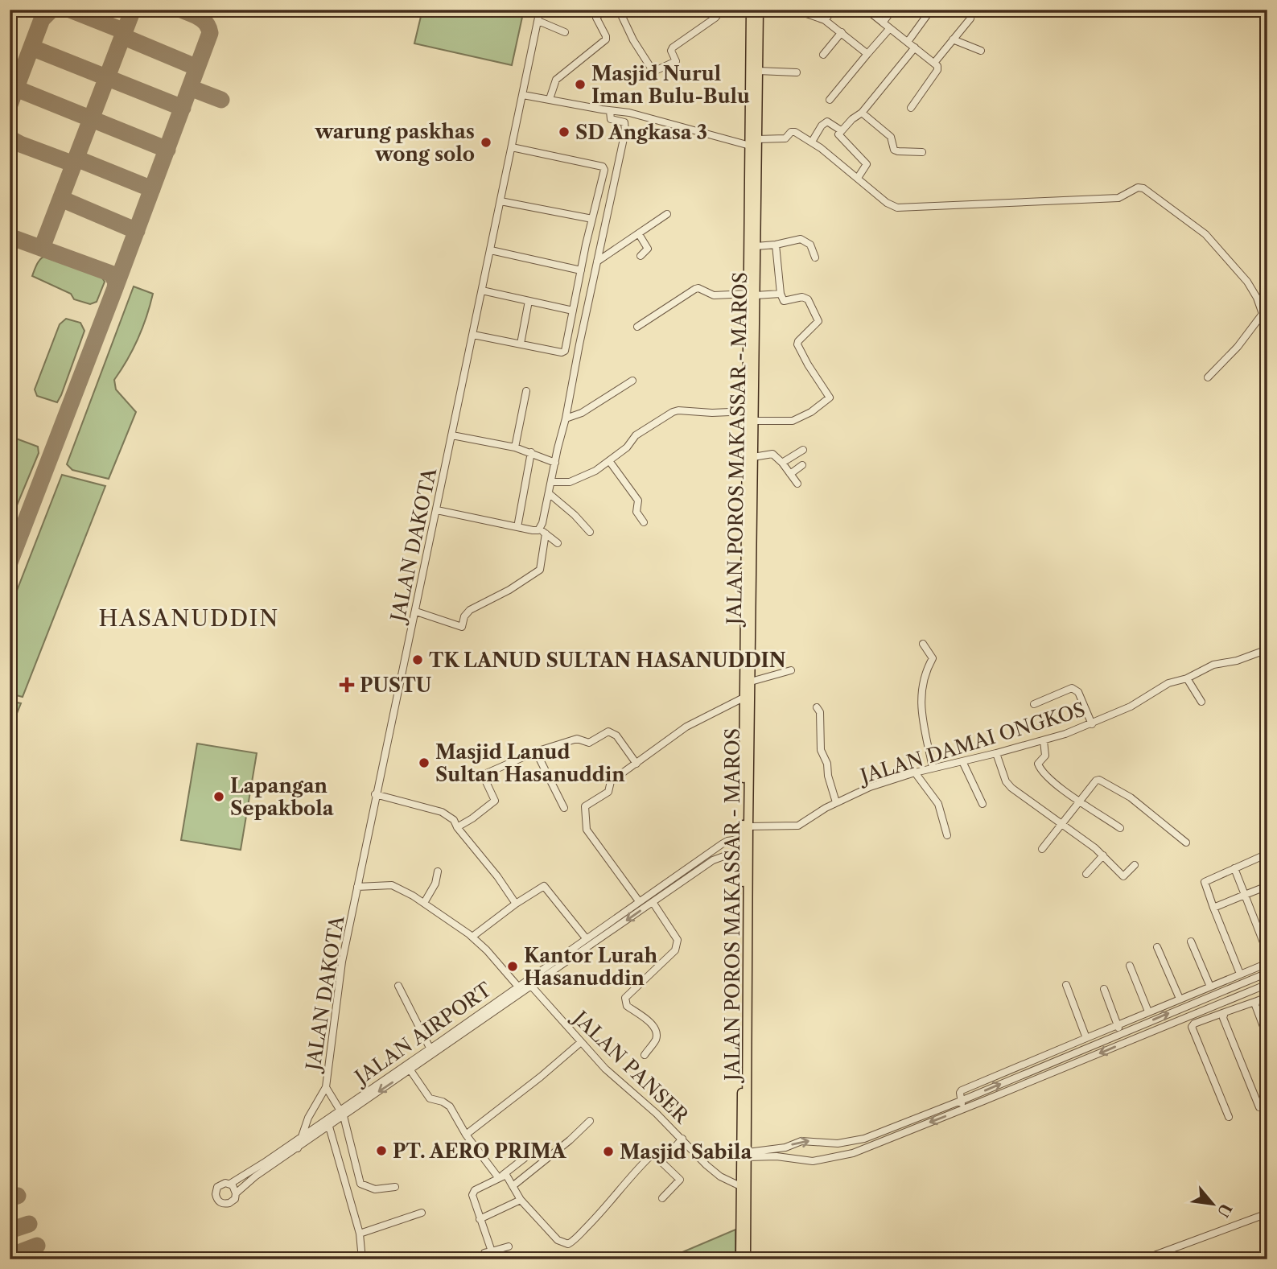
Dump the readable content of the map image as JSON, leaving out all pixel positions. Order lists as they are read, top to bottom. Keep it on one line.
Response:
{"streets":{"highway":["JALAN POROS MAKASSAR - MAROS"],"street":["JALAN DAKOTA","JALAN DAMAI ONGKOS","JALAN AIRPORT","JALAN PANSER"]},"crossings":[["JALAN POROS MAKASSAR - MAROS","JALAN DAMAI ONGKOS"],["JALAN POROS MAKASSAR - MAROS","JALAN AIRPORT"],["JALAN POROS MAKASSAR - MAROS","JALAN PANSER"],["JALAN AIRPORT","JALAN PANSER"]],"districts":["HASANUDDIN"],"places":{"other":["Masjid Nurul Iman Bulu-Bulu","SD Angkasa 3","warung paskhas wong solo","TK LANUD SULTAN HASANUDDIN","Masjid Lanud Sultan Hasanuddin","Lapangan Sepakbola","Kantor Lurah Hasanuddin","PT. AERO PRIMA","Masjid Sabila"],"health":["PUSTU"]},"north":"bottom right"}
